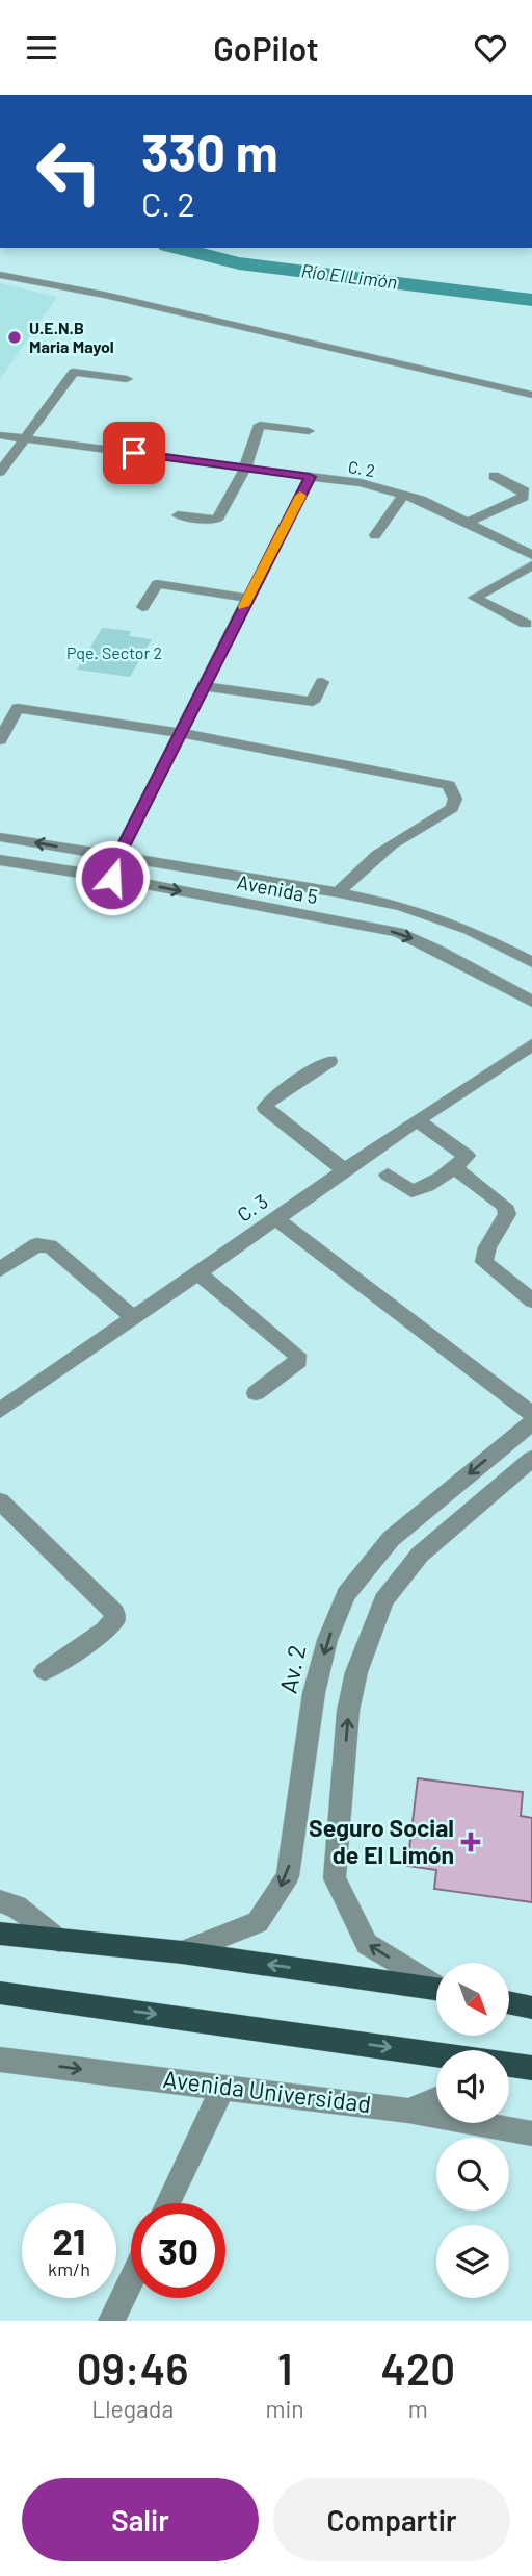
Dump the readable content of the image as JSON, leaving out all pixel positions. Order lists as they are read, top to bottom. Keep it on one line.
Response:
{"streets":{"street":["C. 2","Avenida 5","C. 3","Av. 2","Avenida Universidad"]},"one_way":["Av. 2","Avenida Universidad"],"water":["Río El Limón"],"parks":["Pqe. Sector 2"],"places":{"other":["U.E.N.B Maria Mayol"],"health":["Seguro Social de El Limón"]},"north":"bottom right","page":{"header":"GoPilot","turn":["330 m","C. 2"],"speed":"21 km/h","limit":"30","eta":["09:46","Llegada","1","min","420","m"],"buttons":["Salir","Compartir"]}}
